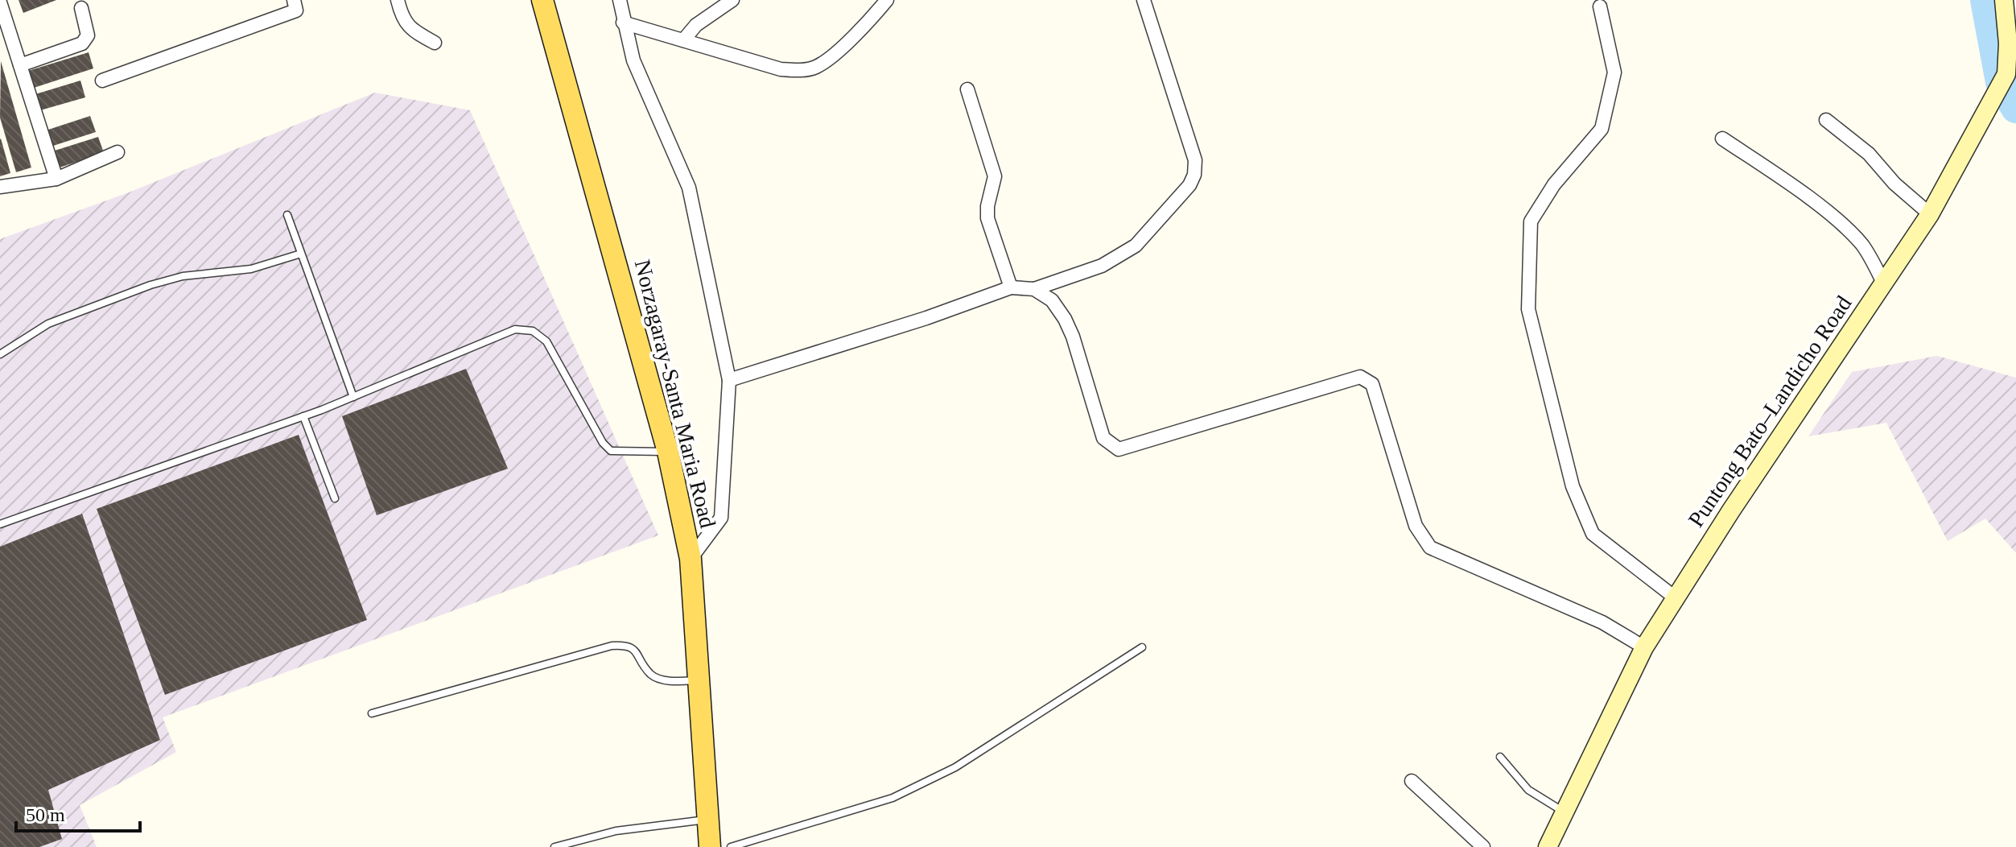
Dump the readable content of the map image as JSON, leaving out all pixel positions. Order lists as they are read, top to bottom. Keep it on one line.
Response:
{"streets":{"main road":["Norzagaray-Santa Maria Road","Puntong Bato–Landicho Road"]},"scale_bar":"50 m"}
